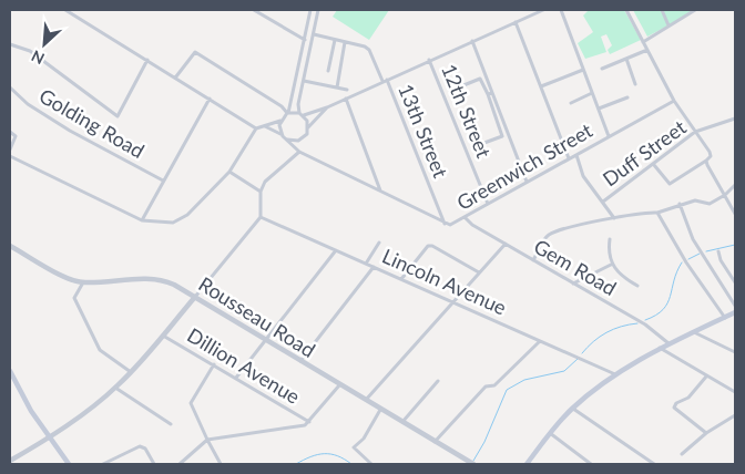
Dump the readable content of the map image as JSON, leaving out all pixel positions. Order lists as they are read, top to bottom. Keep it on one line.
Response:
{"streets":{"street":["12th Street","Golding Road","13th Street","Duff Street","Greenwich Street","Gem Road","Lincoln Avenue","Rousseau Road","Dillion Avenue"]},"crossings":[["12th Street","Greenwich Street"],["13th Street","Greenwich Street"],["Greenwich Street","Gem Road"]],"north":"bottom left"}
